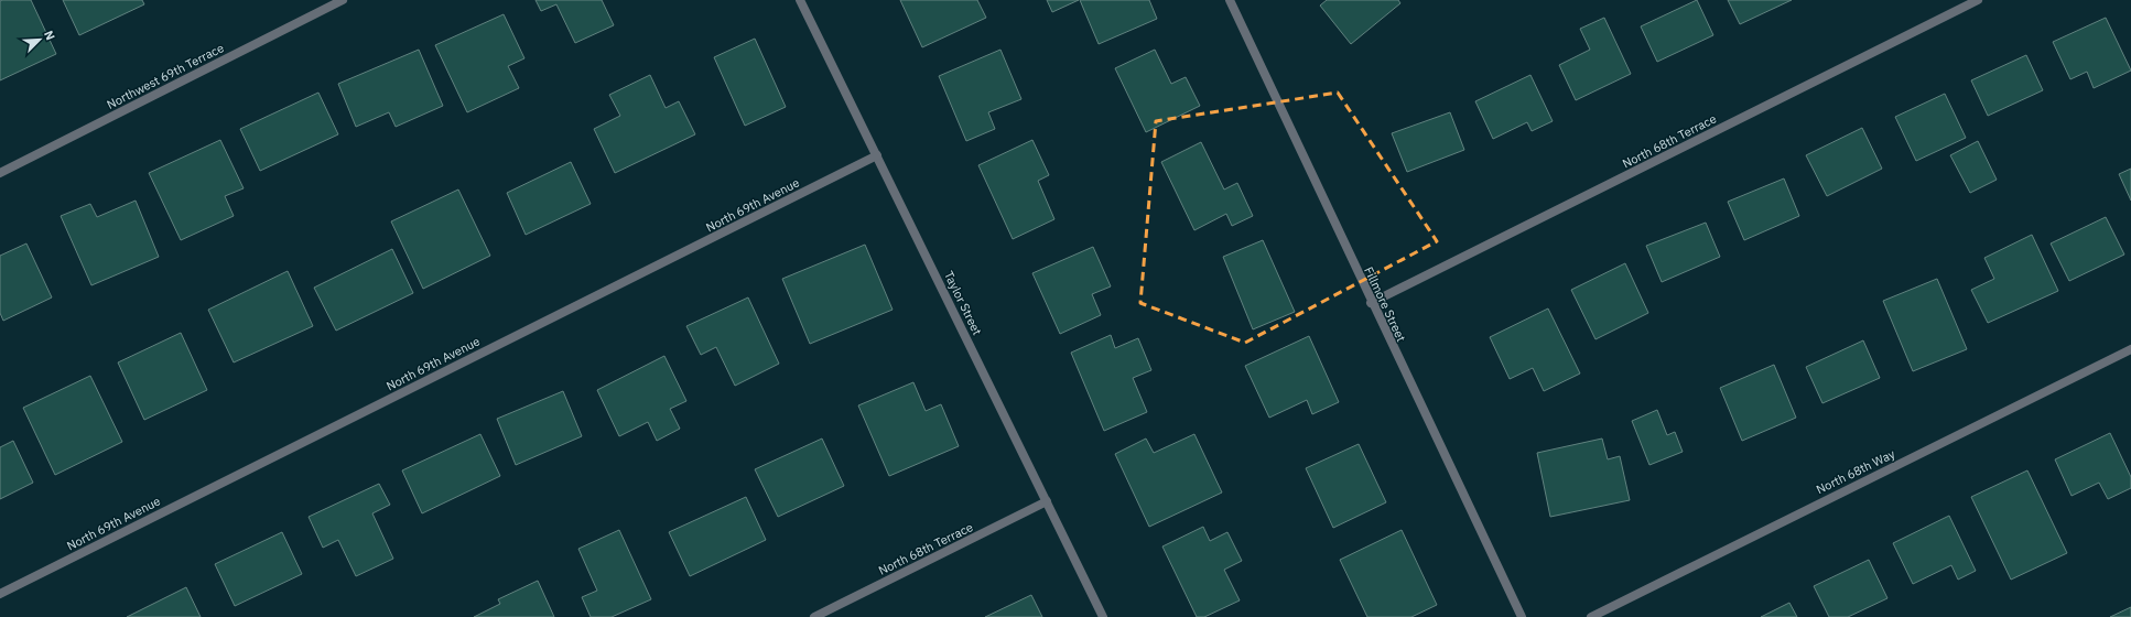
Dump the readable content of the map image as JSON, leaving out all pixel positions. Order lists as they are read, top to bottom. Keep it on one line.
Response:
{"streets":{"street":["Northwest 69th Terrace","North 68th Terrace","North 69th Avenue","Taylor Street","Fillmore Street","North 68th Way"]},"crossings":[["North 68th Terrace","Taylor Street"],["North 68th Terrace","Fillmore Street"],["North 69th Avenue","Taylor Street"]],"north":"top right"}
